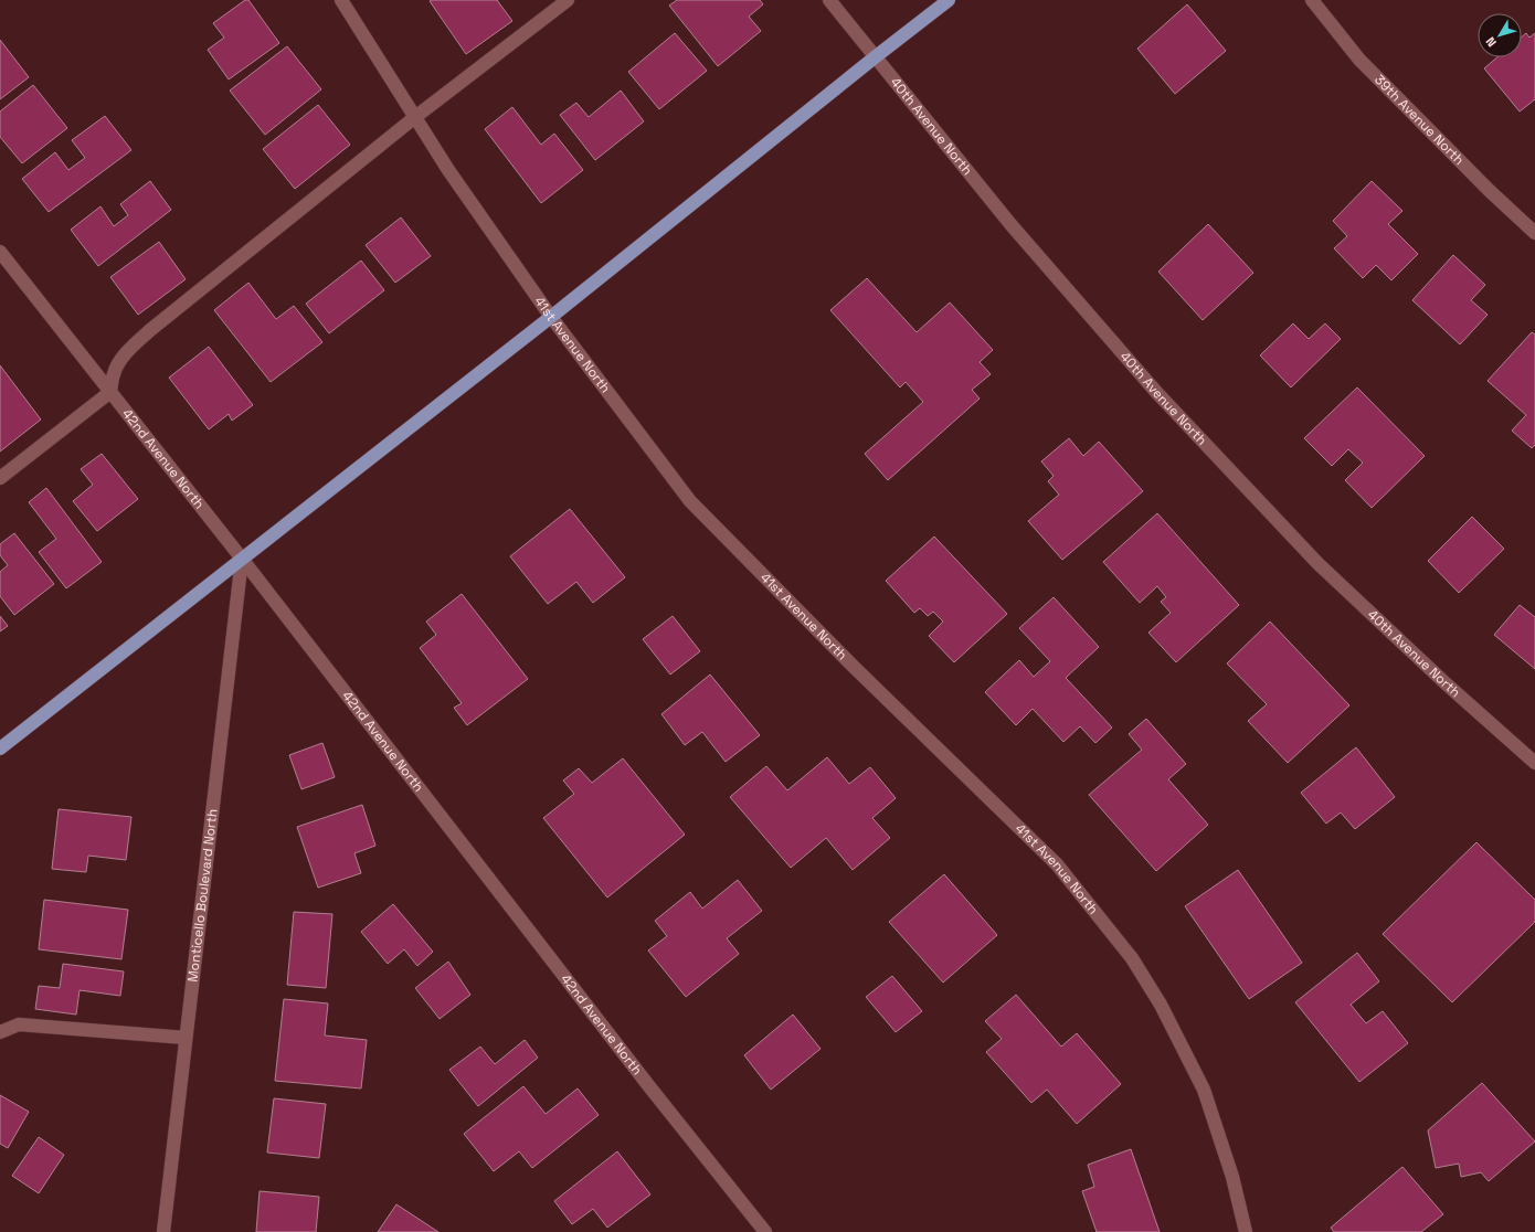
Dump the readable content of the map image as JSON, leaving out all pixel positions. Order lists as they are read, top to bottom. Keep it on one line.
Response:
{"streets":{"street":["39th Avenue North","40th Avenue North","41st Avenue North","42nd Avenue North","Monticello Boulevard North"]},"crossings":[["42nd Avenue North","Monticello Boulevard North"]],"north":"bottom left"}
